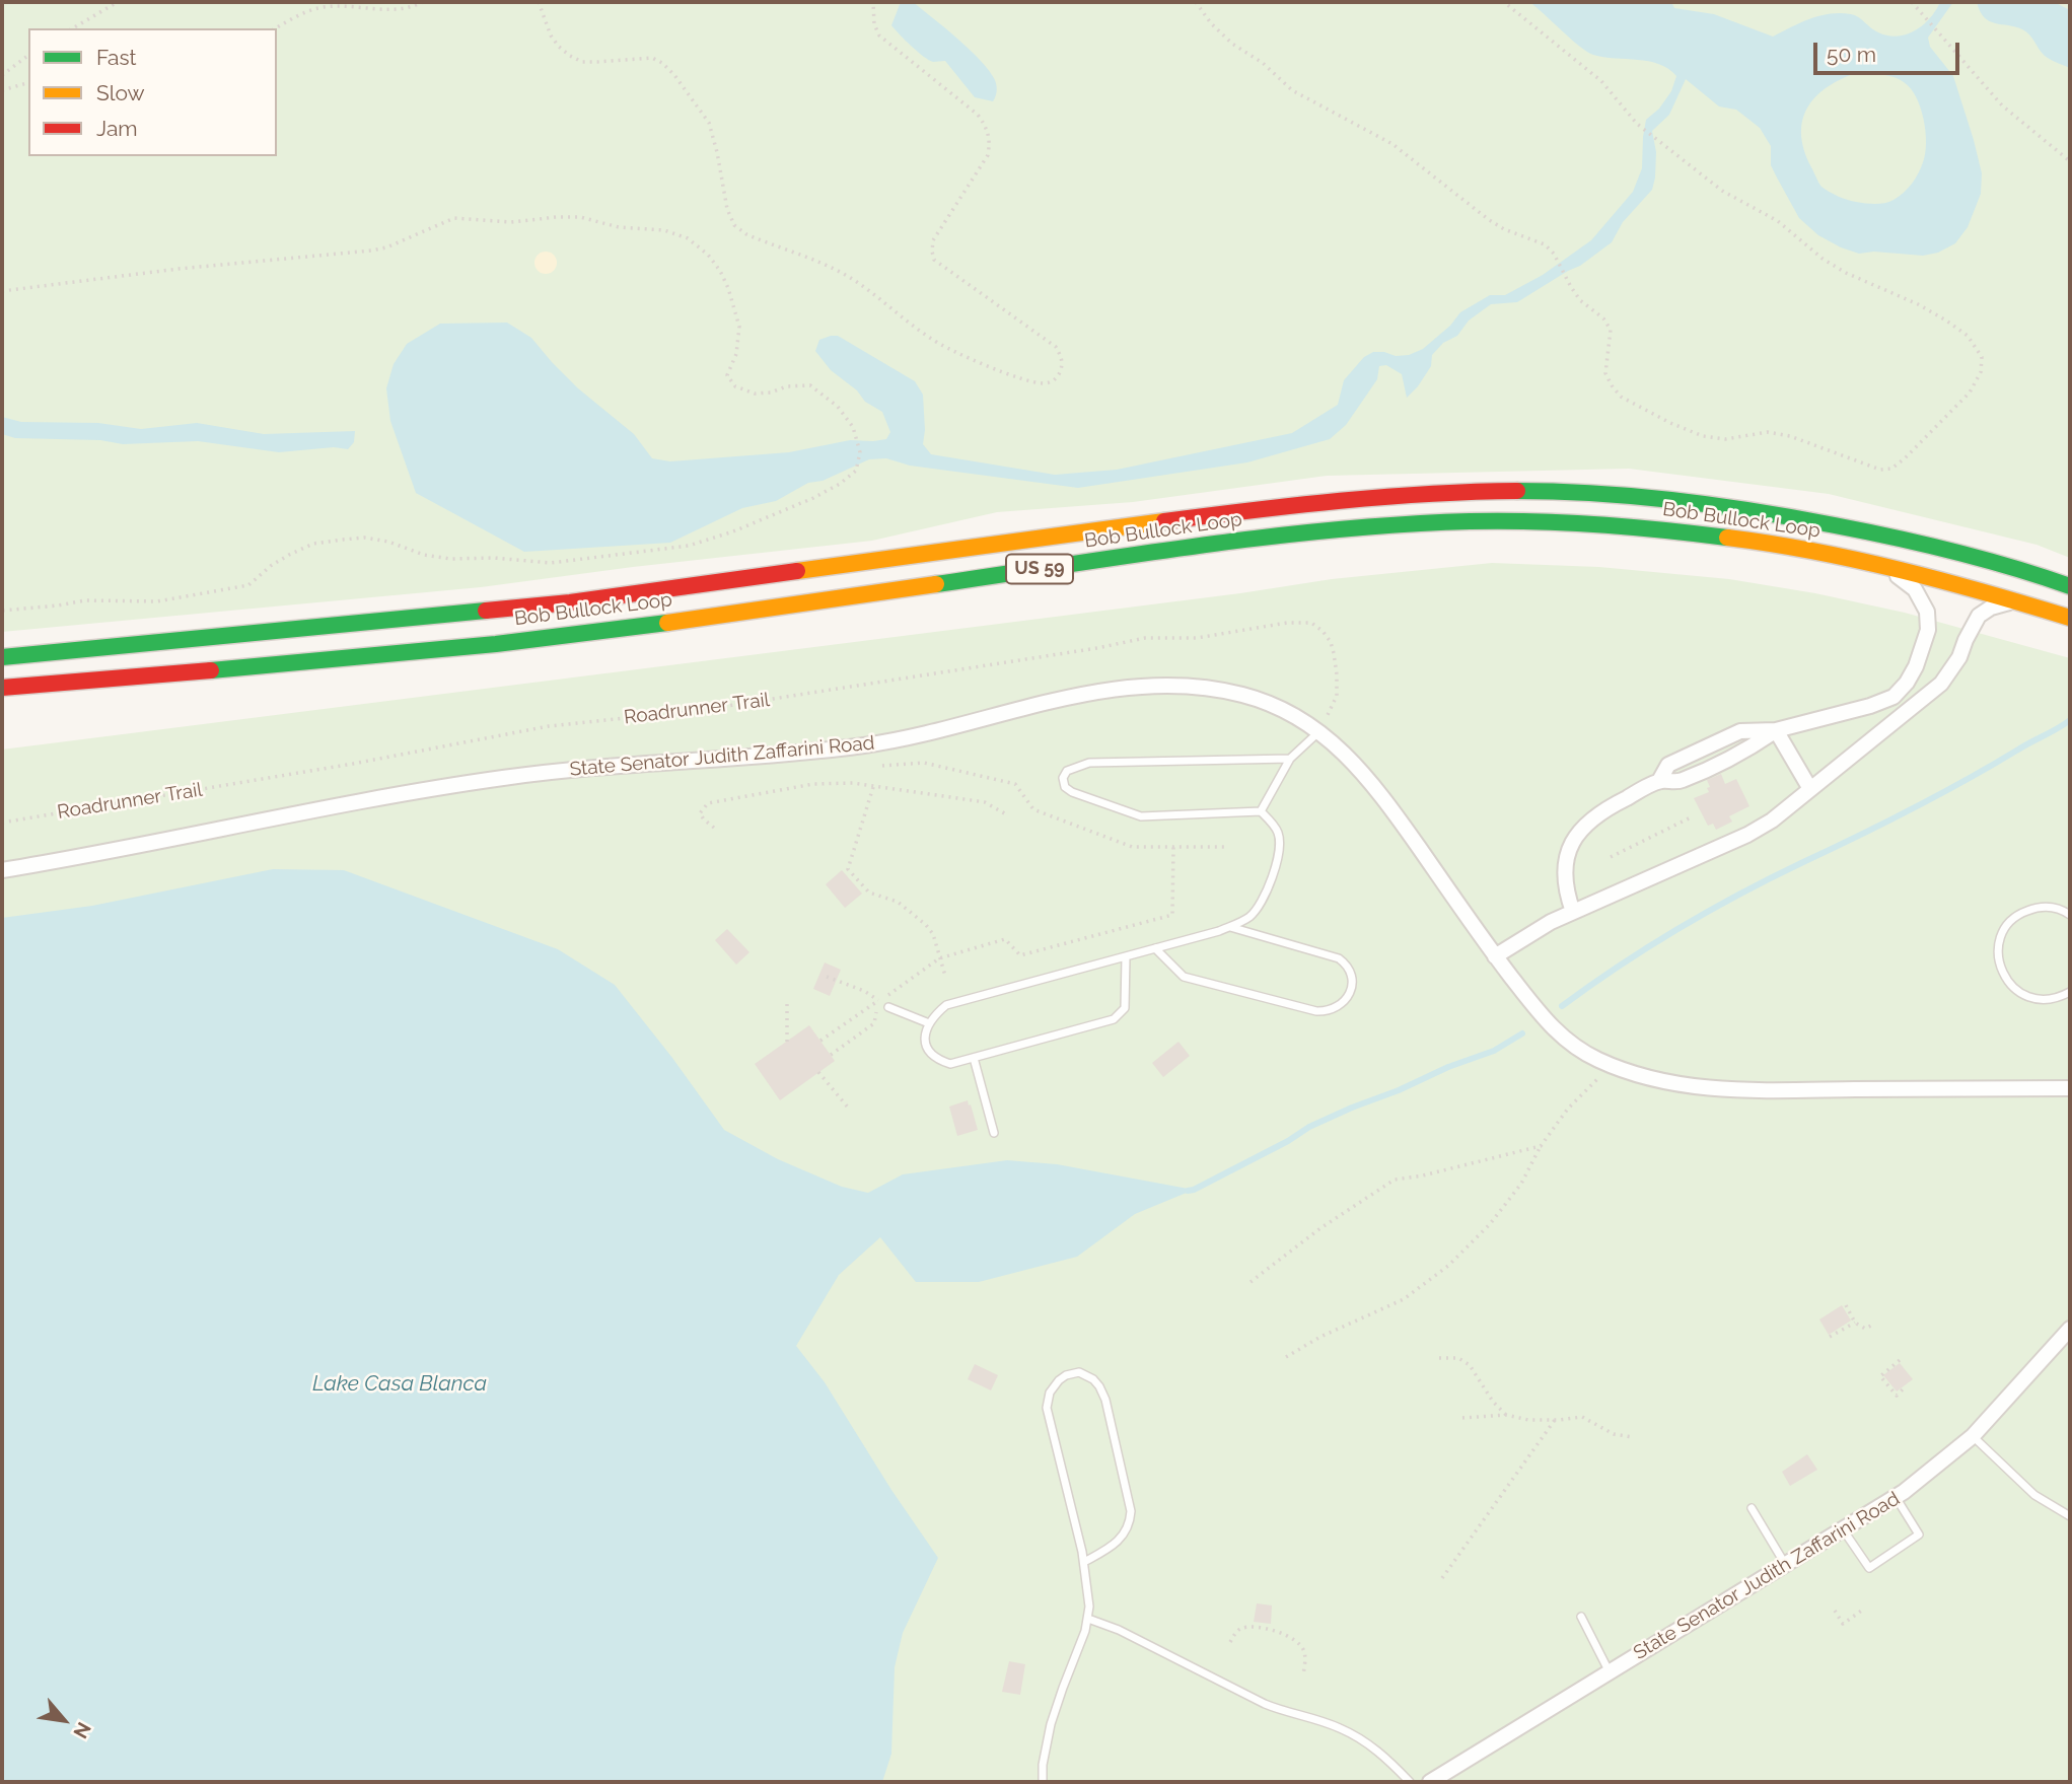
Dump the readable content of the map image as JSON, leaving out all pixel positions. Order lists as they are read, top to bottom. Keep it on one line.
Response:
{"streets":{"highway":["Bob Bullock Loop","US 59"],"street":["State Senator Judith Zaffarini Road"],"path":["Roadrunner Trail"]},"crossings":[["Roadrunner Trail","State Senator Judith Zaffarini Road"]],"water":["Lake Casa Blanca"],"legend":["Fast","Slow","Jam"],"scale_bar":"50 m","north":"bottom right"}
